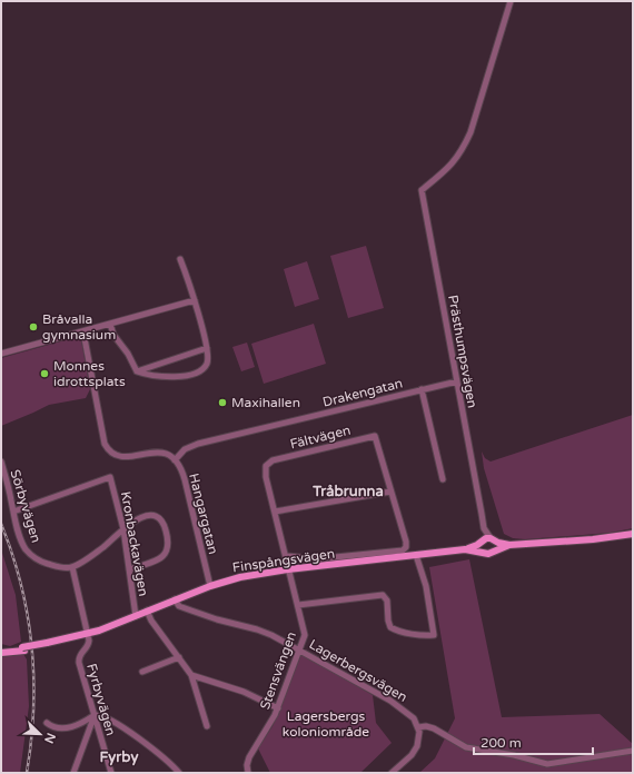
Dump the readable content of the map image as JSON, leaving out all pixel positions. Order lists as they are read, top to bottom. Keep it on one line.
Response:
{"streets":{"main road":["Finspångsvägen"],"street":["Prästhumpsvägen","Drakengatan","Fältvägen","Sörbyvägen","Hangargatan","Kronbackavägen","Stensvängen","Lagerbergsvägen","Fyrbyvägen"]},"crossings":[["Prästhumpsvägen","Drakengatan"],["Prästhumpsvägen","Finspångsvägen"],["Drakengatan","Hangargatan"],["Fältvägen","Stensvängen"],["Sörbyvägen","Kronbackavägen"],["Hangargatan","Finspångsvägen"],["Kronbackavägen","Finspångsvägen"],["Finspångsvägen","Stensvängen"],["Finspångsvägen","Lagerbergsvägen"],["Finspångsvägen","Fyrbyvägen"],["Stensvängen","Lagerbergsvägen"]],"districts":["Tråbrunna","Fyrby"],"parks":["Lagersbergs koloniområde"],"places":["Bråvalla gymnasium","Monnes idrottsplats","Maxihallen"],"scale_bar":"200 m","north":"bottom right"}
